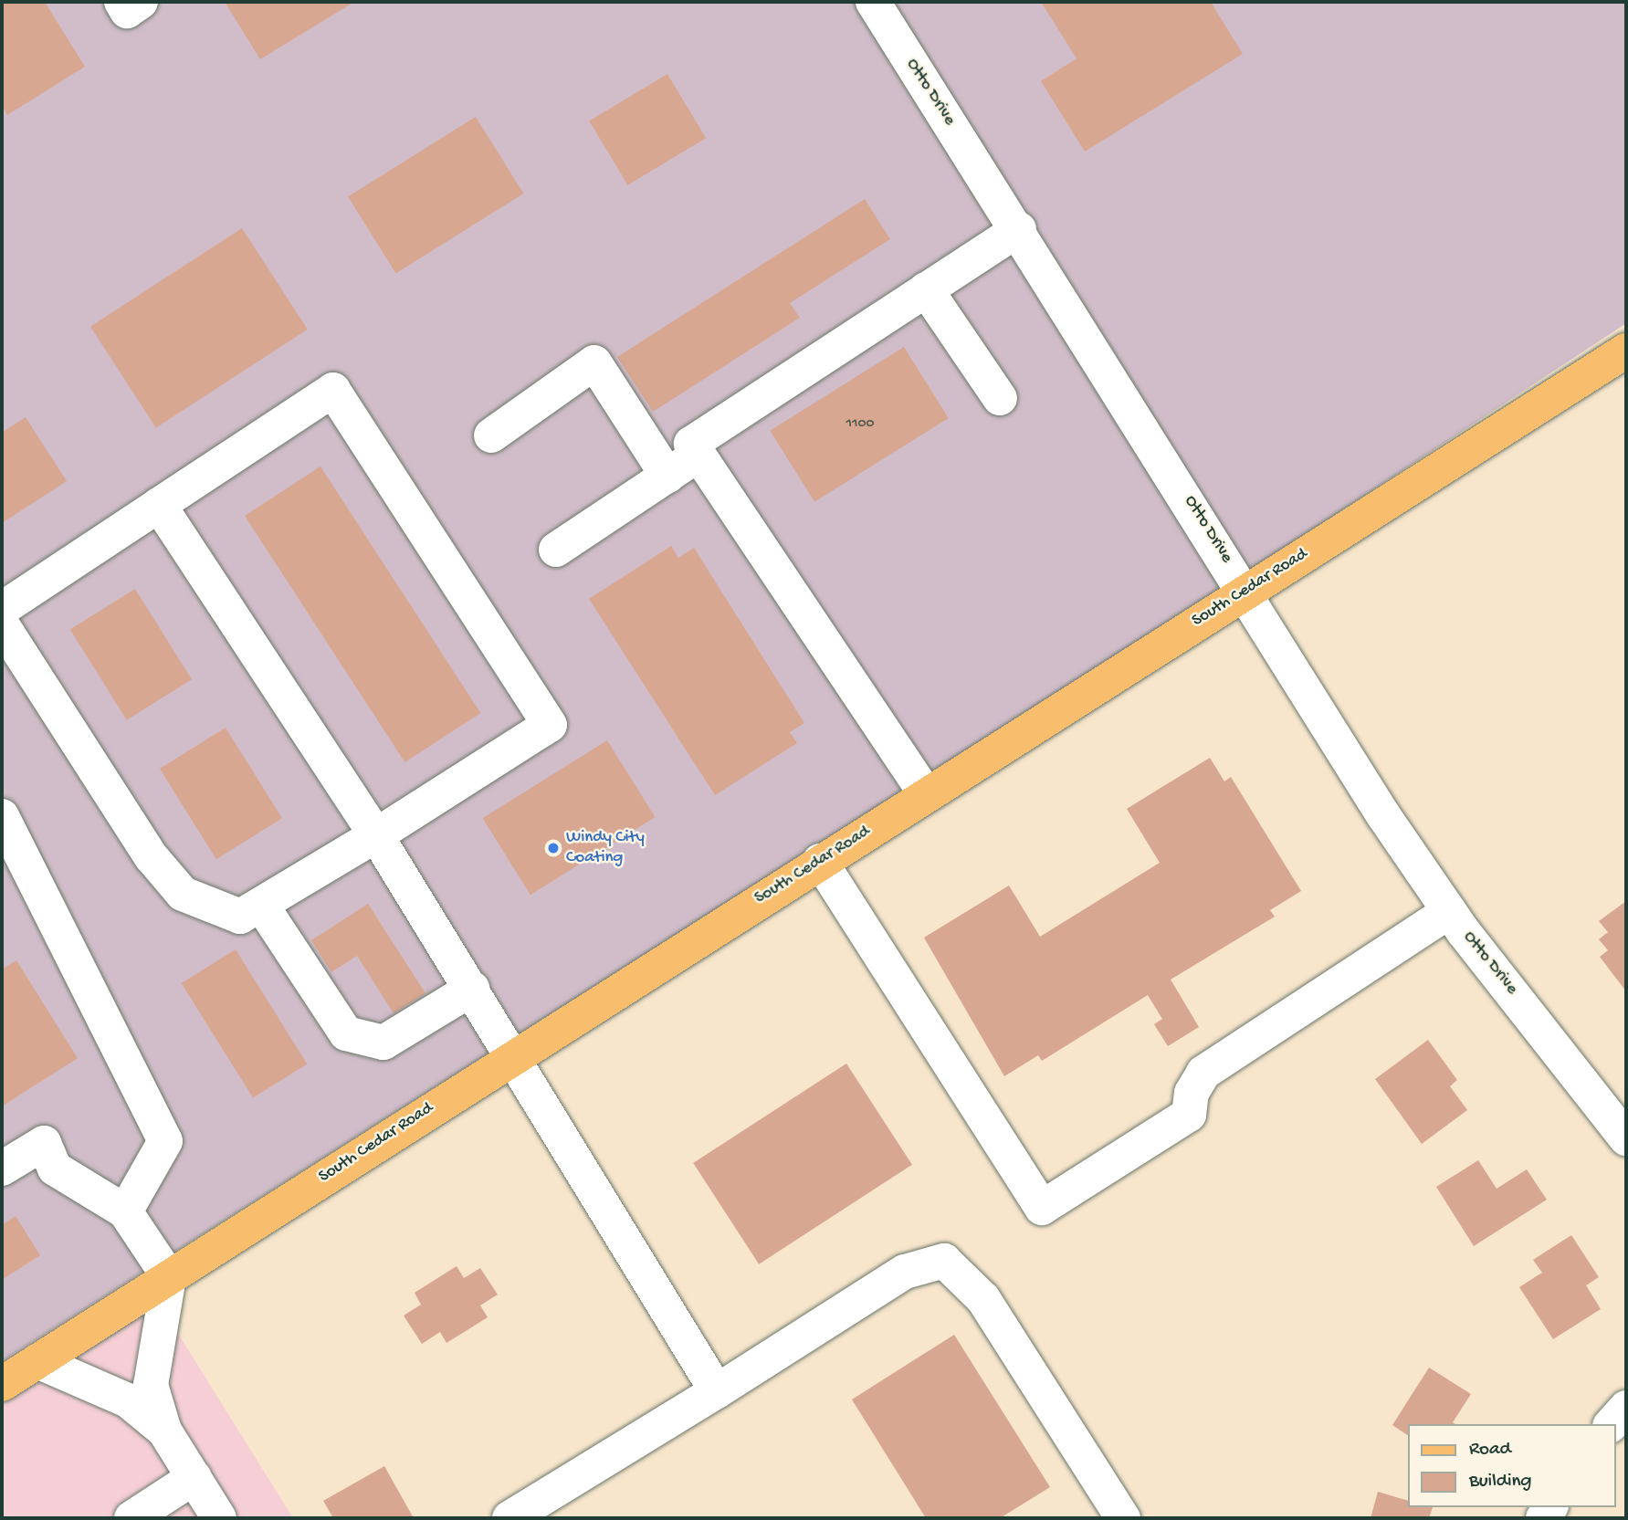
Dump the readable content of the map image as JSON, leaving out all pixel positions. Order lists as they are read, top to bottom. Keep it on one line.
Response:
{"streets":{"main road":["South Cedar Road"],"street":["Otto Drive"]},"crossings":[["Otto Drive","South Cedar Road"]],"places":["Windy City Coating"],"house_numbers":["1100"],"legend":["Road","Building"]}
